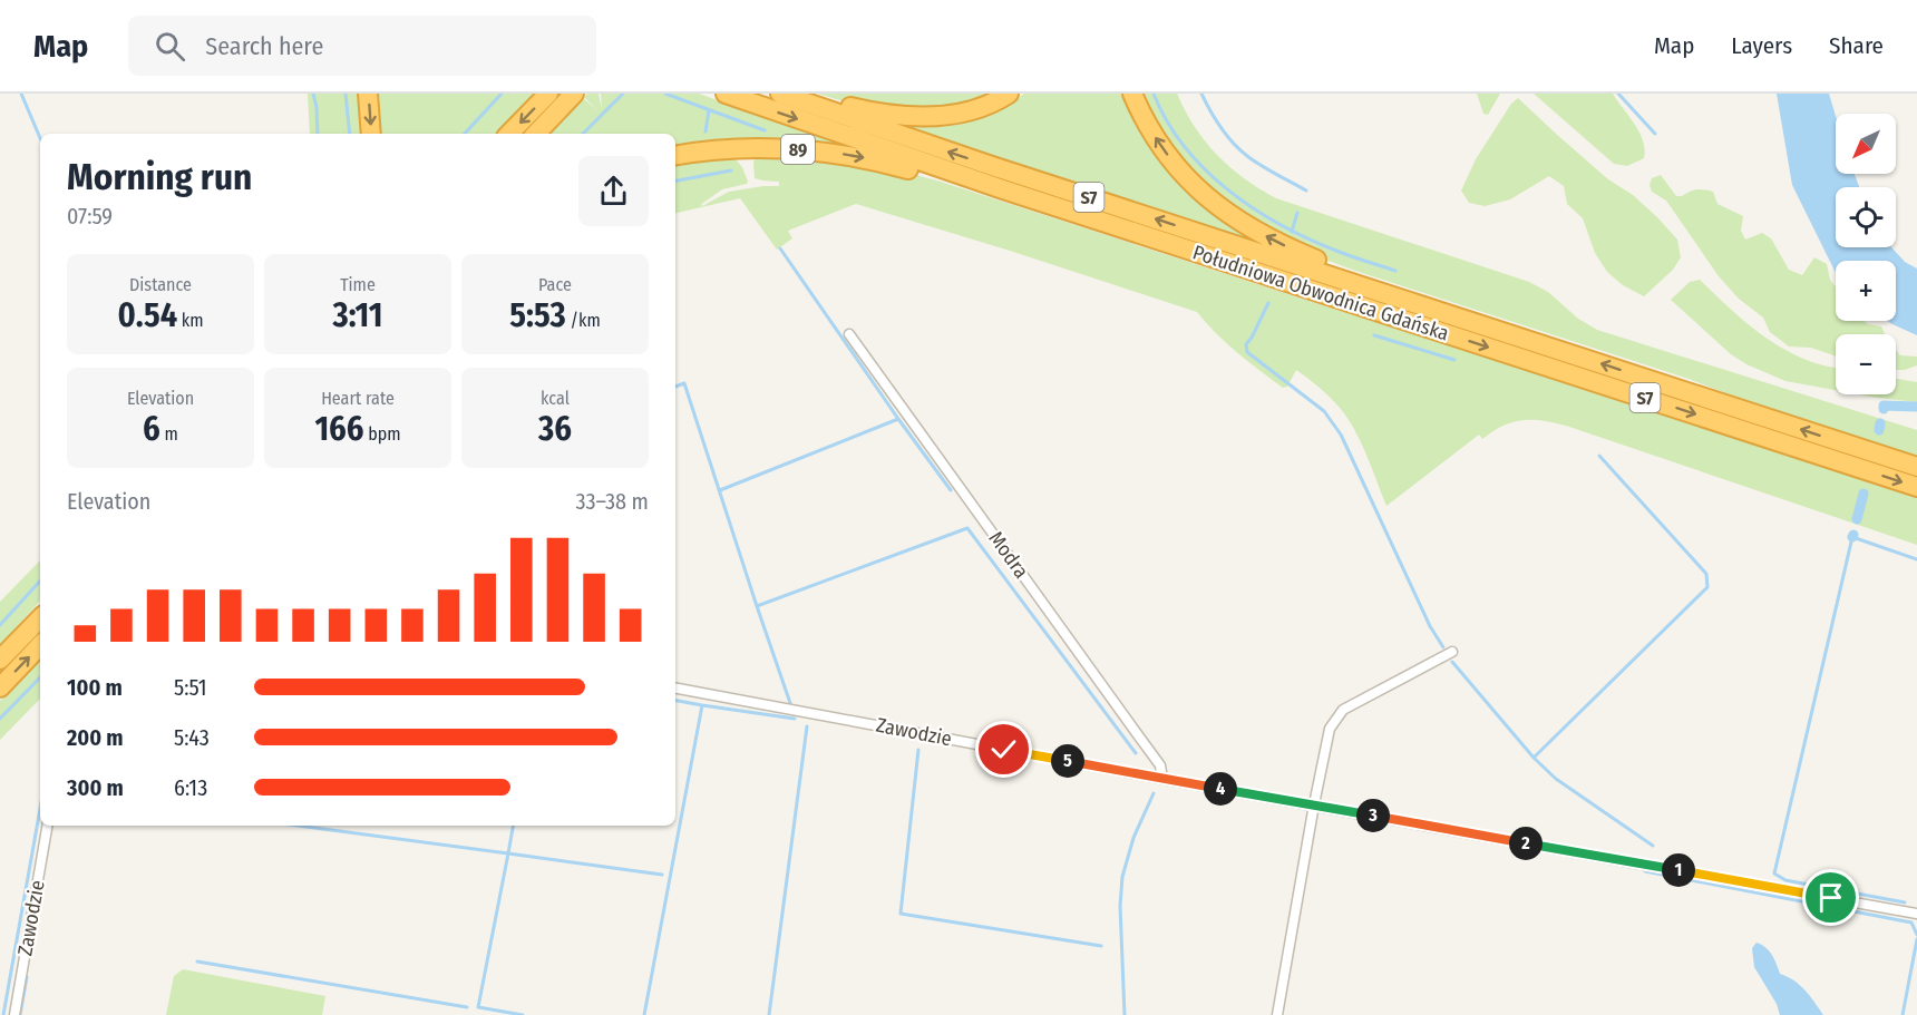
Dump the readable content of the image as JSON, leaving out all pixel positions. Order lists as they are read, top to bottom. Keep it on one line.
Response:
{"streets":{"highway":["89","S7","Południowa Obwodnica Gdańska"],"street":["Modra","Zawodzie"]},"crossings":[["89","Południowa Obwodnica Gdańska"],["Modra","Zawodzie"]],"north":"bottom left","page":{"header":"Map","search":"Search here","nav":["Map","Layers","Share"],"map_buttons":["+","−"],"heading":["Morning run","07:59"],"stats":[["Distance","0.54 km"],["Time","3:11"],["Pace","5:53 /km"],["Elevation","6 m"],["Heart rate","166 bpm"],["kcal","36"]],"chart":["Elevation","33–38 m"],"list":[{"name":"100 m","note":"5:51"},{"name":"200 m","note":"5:43"},{"name":"300 m","note":"6:13"}],"pins":["5","4","3","2","1"]}}
